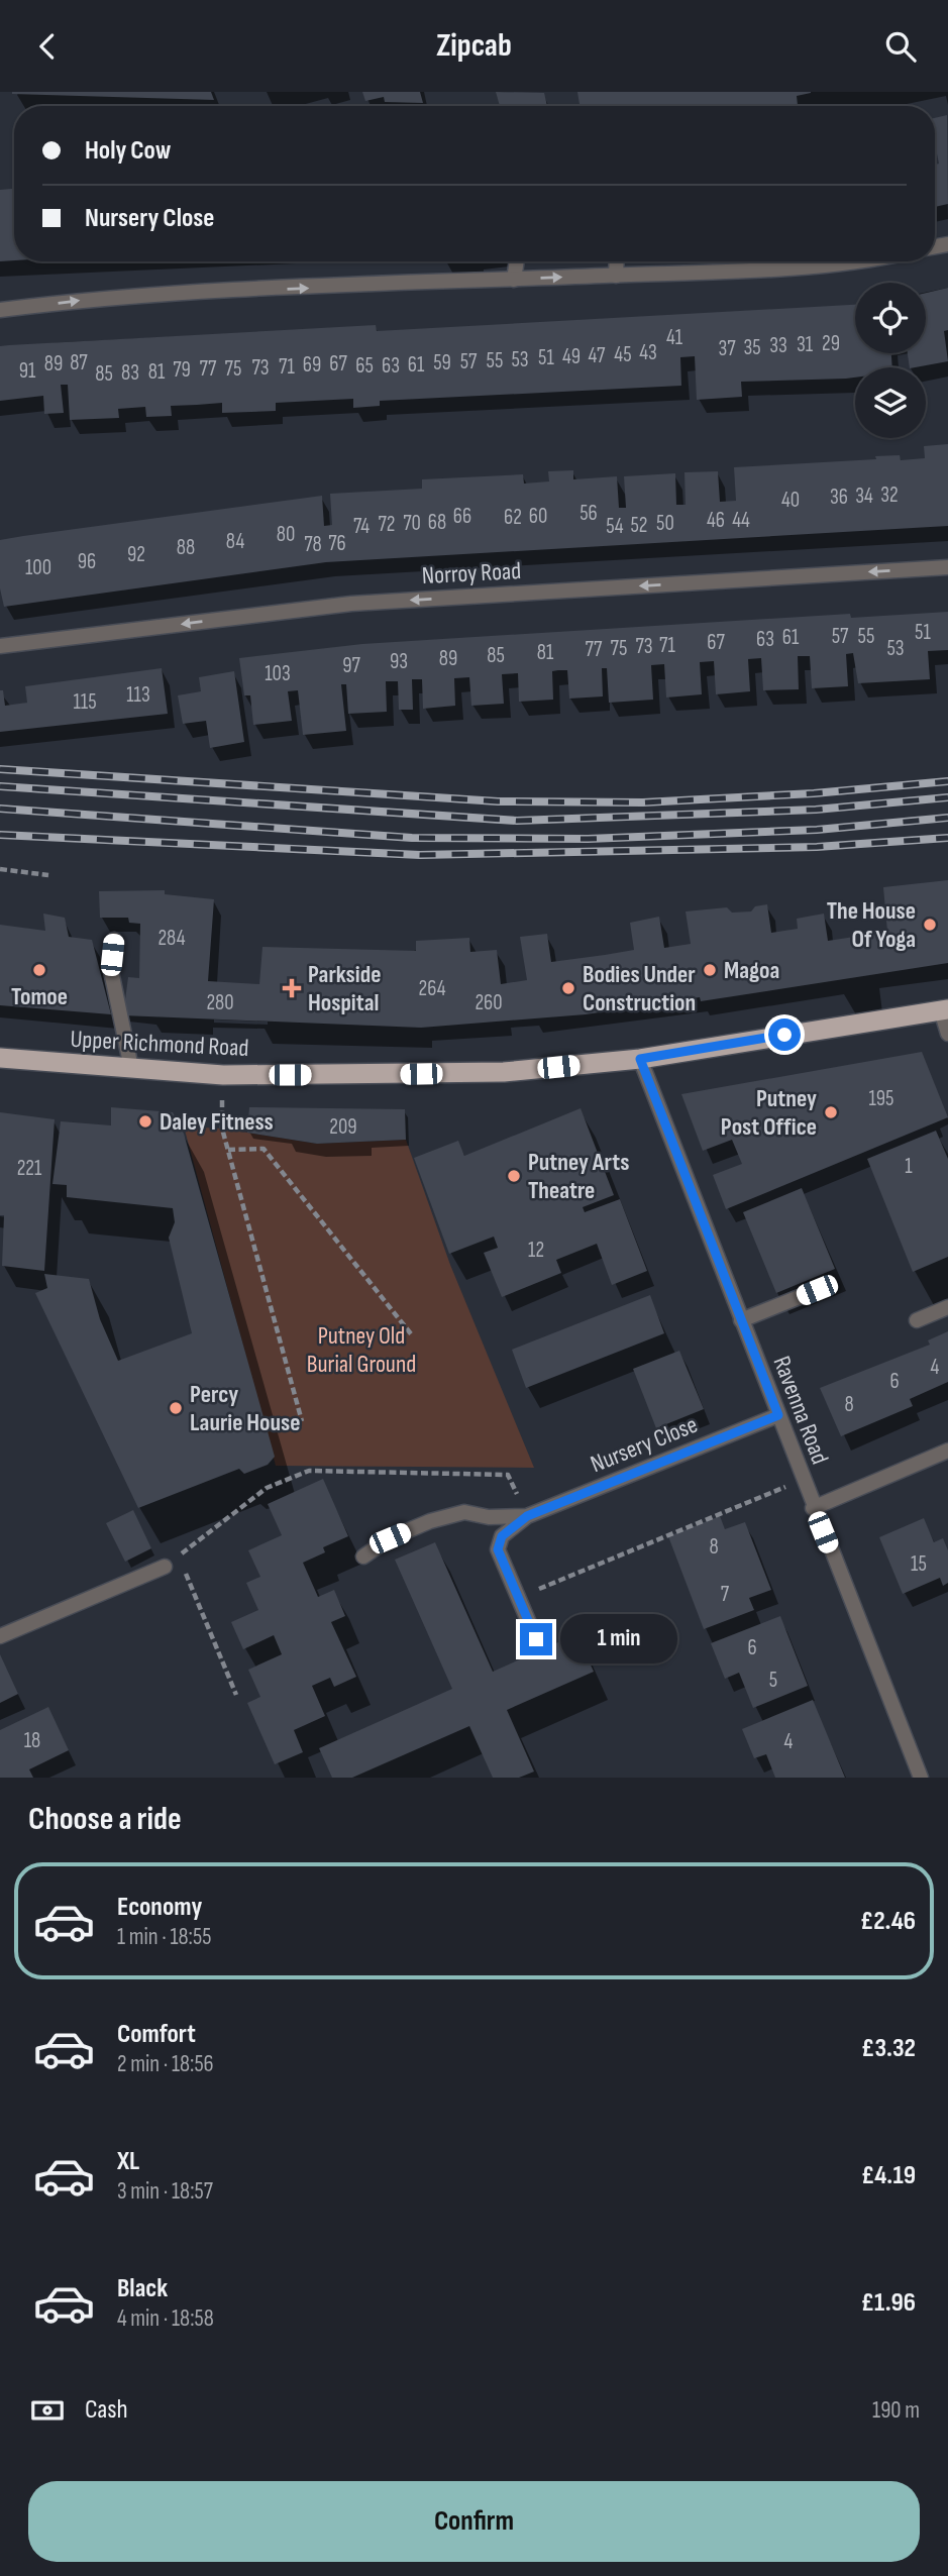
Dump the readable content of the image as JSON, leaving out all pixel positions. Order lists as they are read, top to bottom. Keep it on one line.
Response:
{"streets":{"highway":["Upper Richmond Road"],"street":["Norroy Road","Ravenna Road","Nursery Close"]},"crossings":[["Upper Richmond Road","Ravenna Road"],["Ravenna Road","Nursery Close"]],"one_way":["Norroy Road"],"parks":["Putney Old Burial Ground"],"places":{"other":["The House Of Yoga","Tomoe","Magoa","Bodies Under Construction","Putney Post Office","Daley Fitness","Putney Arts Theatre","Percy Laurie House"],"health":["Parkside Hospital"]},"house_numbers":["41","29","31","33","35","37","43","45","47","49","51","53","55","57","87","59","89","67","69","61","65","63","71","73","77","75","79","91","81","83","85","32","34","36","40","56","66","60","62","46","44","68","70","50","72","52","74","54","80","84","76","78","88","92","96","100","51","57","55","61","63","67","71","73","75","53","77","81","85","89","93","97","103","113","115","284","264","280","260","195","209","1","221","12","4","6","8","8","15","7","6","5","18","4"],"page":{"header":"Zipcab","banner":["Holy Cow","Nursery Close"],"bubble":"1 min","heading":"Choose a ride","list":[{"name":"Economy","note":"1 min · 18:55","value":"£2.46"},{"name":"Comfort","note":"2 min · 18:56","value":"£3.32"},{"name":"XL","note":"3 min · 18:57","value":"£4.19"},{"name":"Black","note":"4 min · 18:58","value":"£1.96"}],"pay":["Cash","190 m"],"buttons":"Confirm"}}
